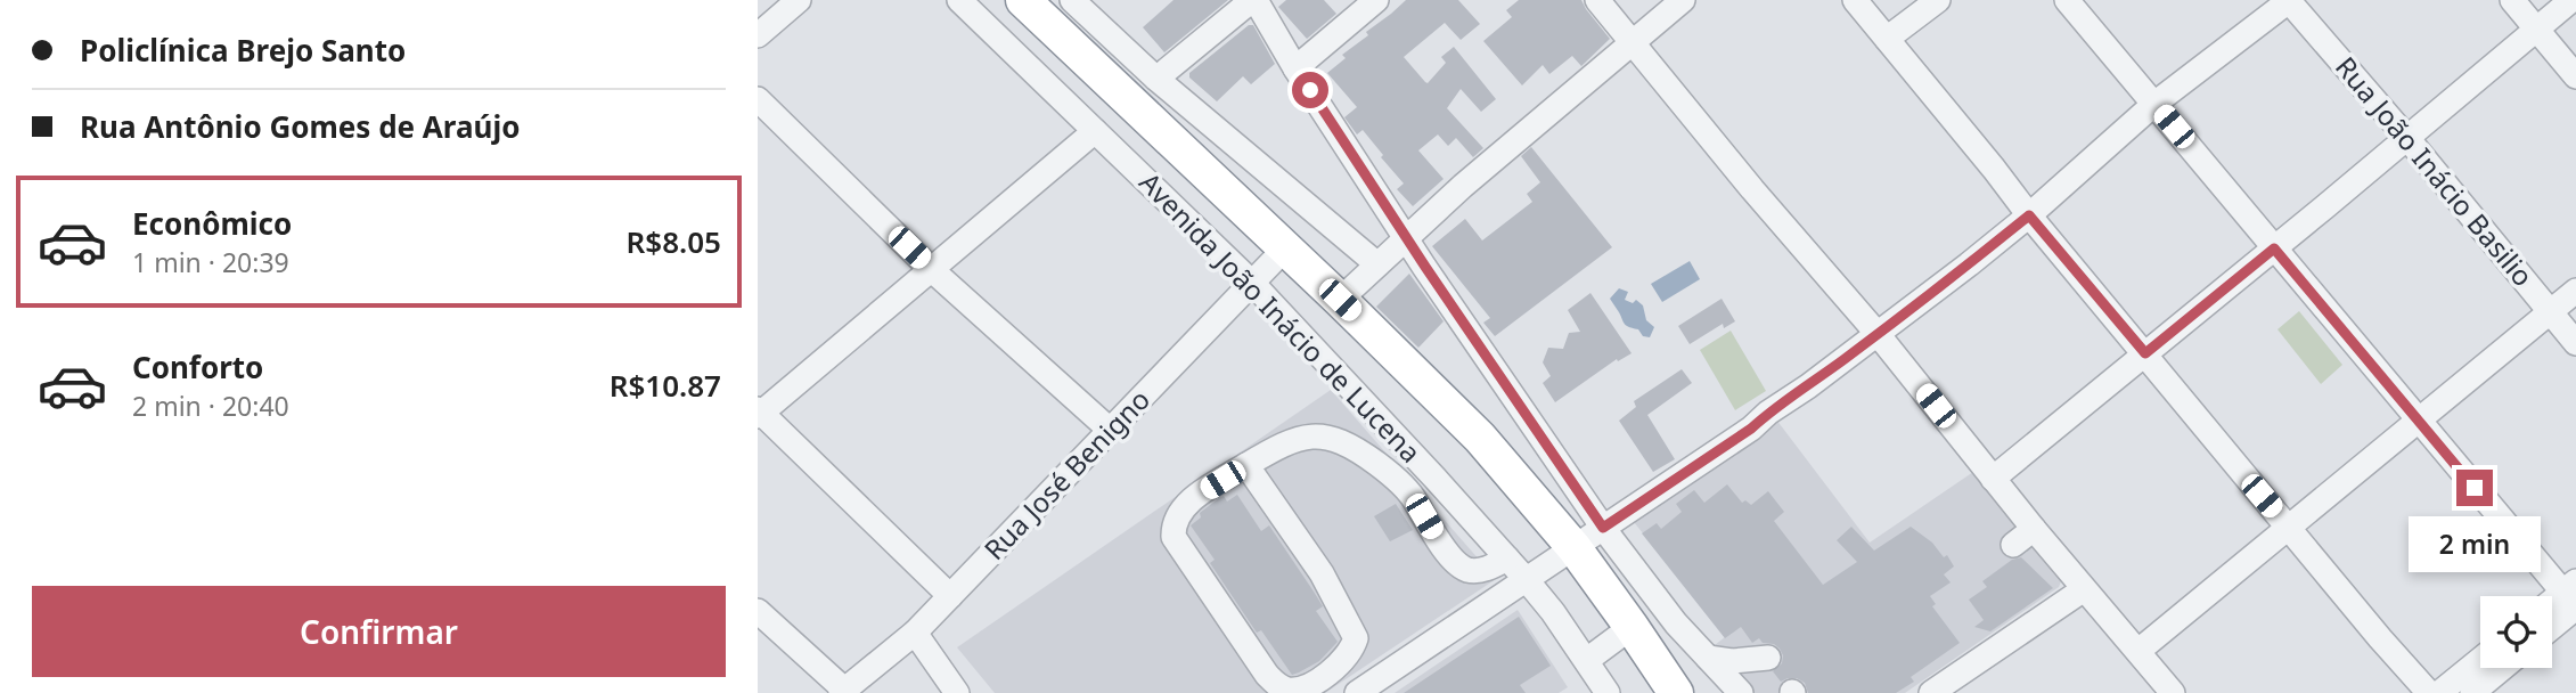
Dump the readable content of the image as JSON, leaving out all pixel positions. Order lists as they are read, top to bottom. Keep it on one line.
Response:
{"streets":{"highway":["Avenida João Inácio de Lucena"],"street":["Rua João Inácio Basilio","Rua José Benigno"]},"crossings":[["Avenida João Inácio de Lucena","Rua José Benigno"]],"page":{"banner":["Policlínica Brejo Santo","Rua Antônio Gomes de Araújo"],"list":[{"name":"Econômico","note":"1 min · 20:39","value":"R$8.05"},{"name":"Conforto","note":"2 min · 20:40","value":"R$10.87"}],"bubble":"2 min","buttons":"Confirmar"}}
